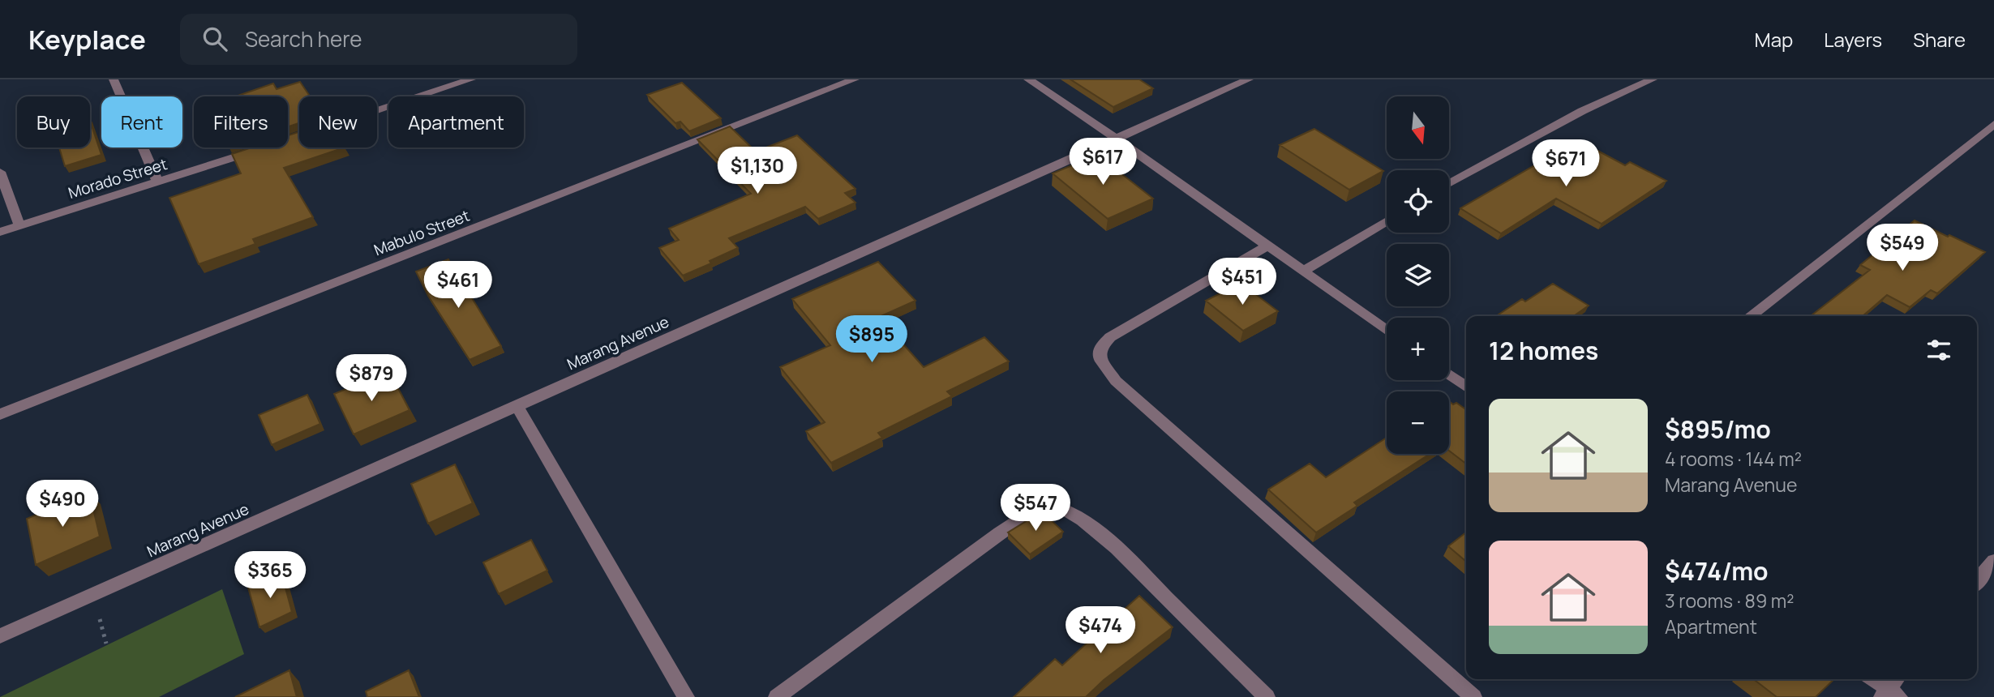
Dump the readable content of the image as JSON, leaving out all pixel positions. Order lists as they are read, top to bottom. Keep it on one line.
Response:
{"streets":{"street":["Morado Street","Mabulo Street","Marang Avenue"]},"north":"bottom","page":{"header":"Keyplace","search":"Search here","nav":["Map","Layers","Share"],"map_buttons":["+","−"],"chip":["Buy","Rent","Filters","New","Apartment"],"price":["$617","$671","$1,130","$549","$451","$461","$895","$879","$490","$547","$365","$474"],"heading":"12 homes","list":[{"name":"$895/mo","note":"4 rooms · 144 m² · Marang Avenue"},{"name":"$474/mo","note":"3 rooms · 89 m² · Apartment"}]}}
